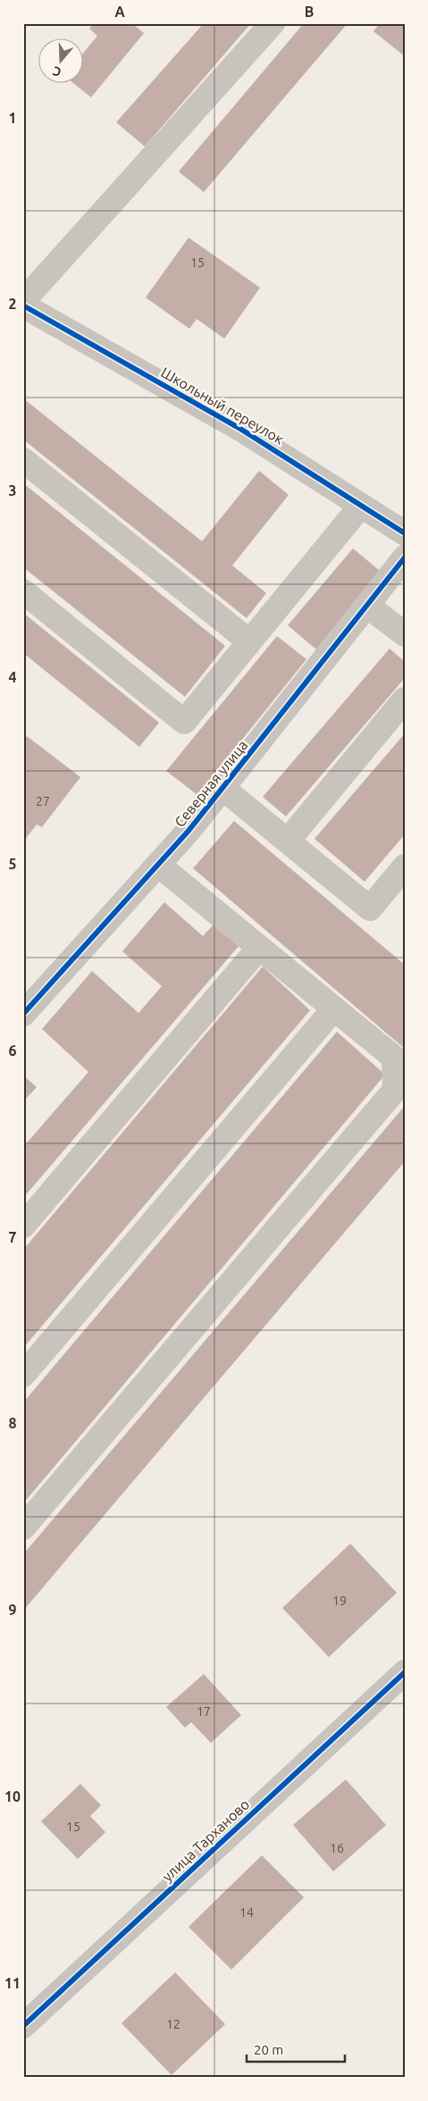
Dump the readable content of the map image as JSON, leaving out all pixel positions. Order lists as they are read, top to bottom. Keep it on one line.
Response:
{"streets":{"street":["Школьный переулок","Северная улица","улица Тарханово"]},"house_numbers":["15","27","19","17","15","16","14","12"],"scale_bar":"20 m","north":"bottom","grid":{"columns":["A","B"],"rows":["1","2","3","4","5","6","7","8","9","10","11"]}}
